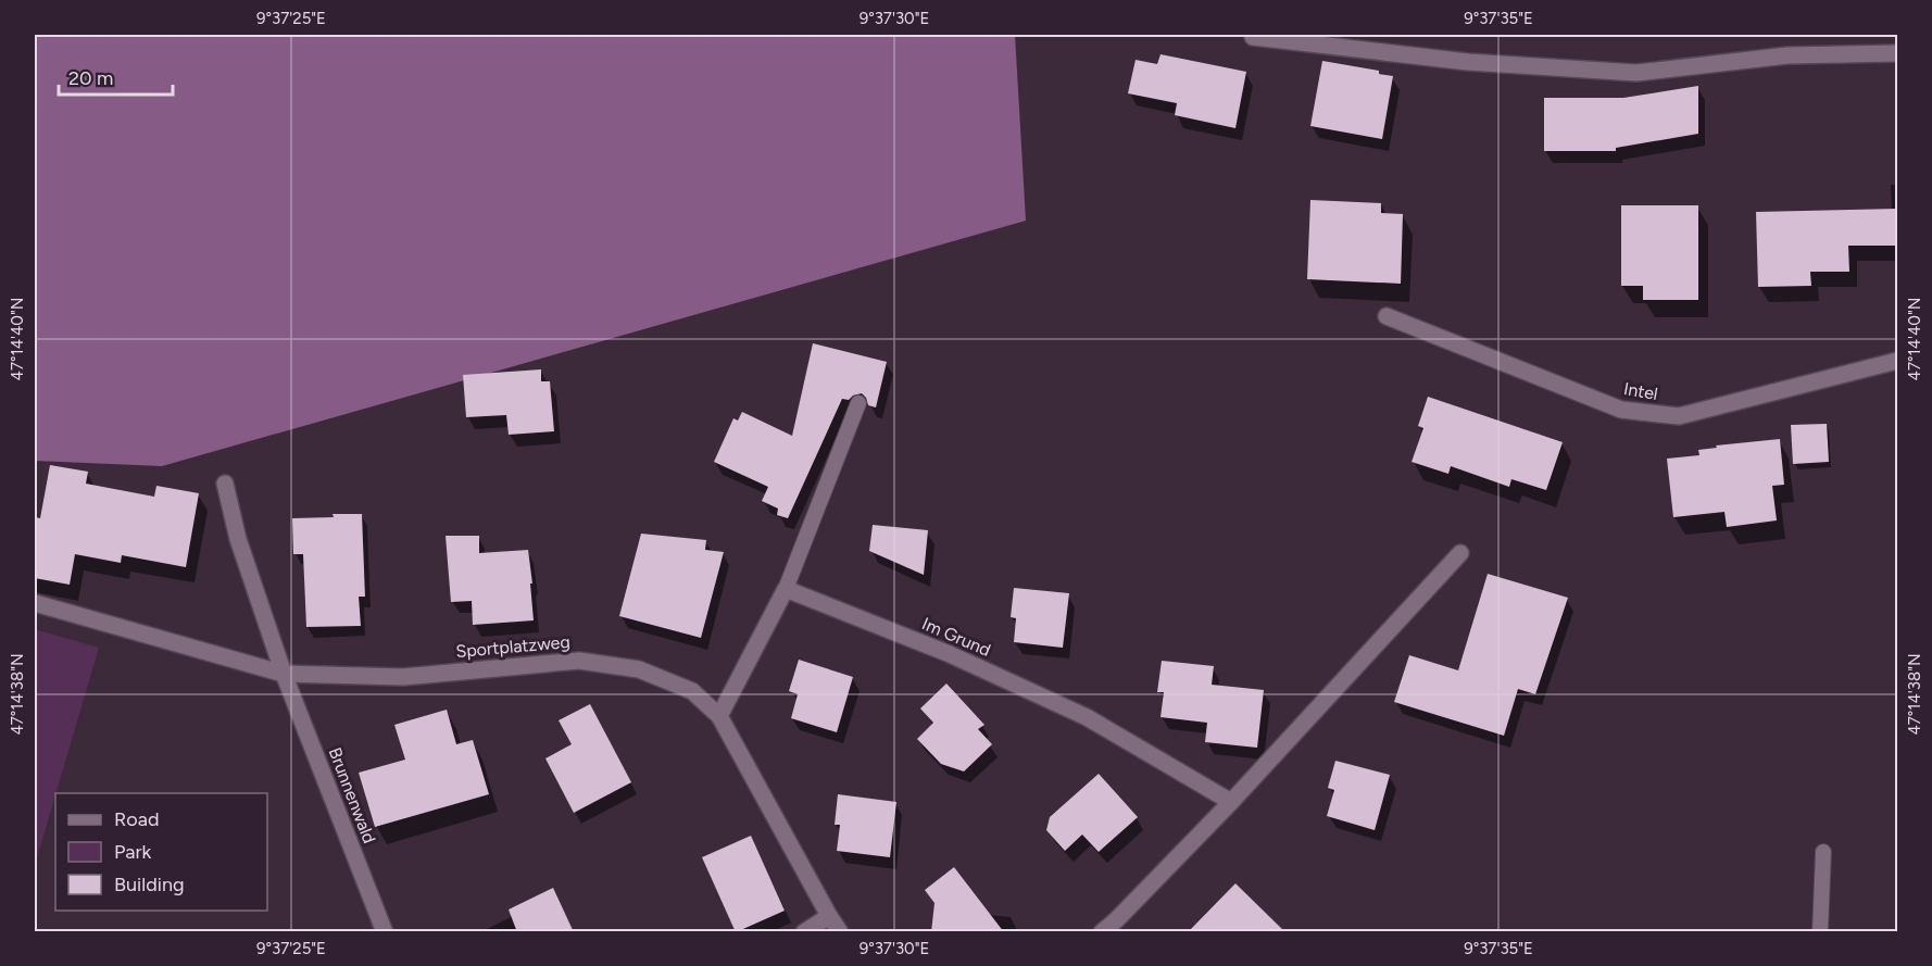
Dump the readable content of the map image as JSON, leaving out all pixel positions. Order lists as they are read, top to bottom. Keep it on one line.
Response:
{"streets":{"street":["Intel","Im Grund","Sportplatzweg","Brunnenwald"]},"crossings":[["Sportplatzweg","Brunnenwald"]],"legend":["Road","Park","Building"],"scale_bar":"20 m","coordinates":["9°37'25\"E","9°37'30\"E","9°37'35\"E","47°14'40\"N","47°14'38\"N"]}
